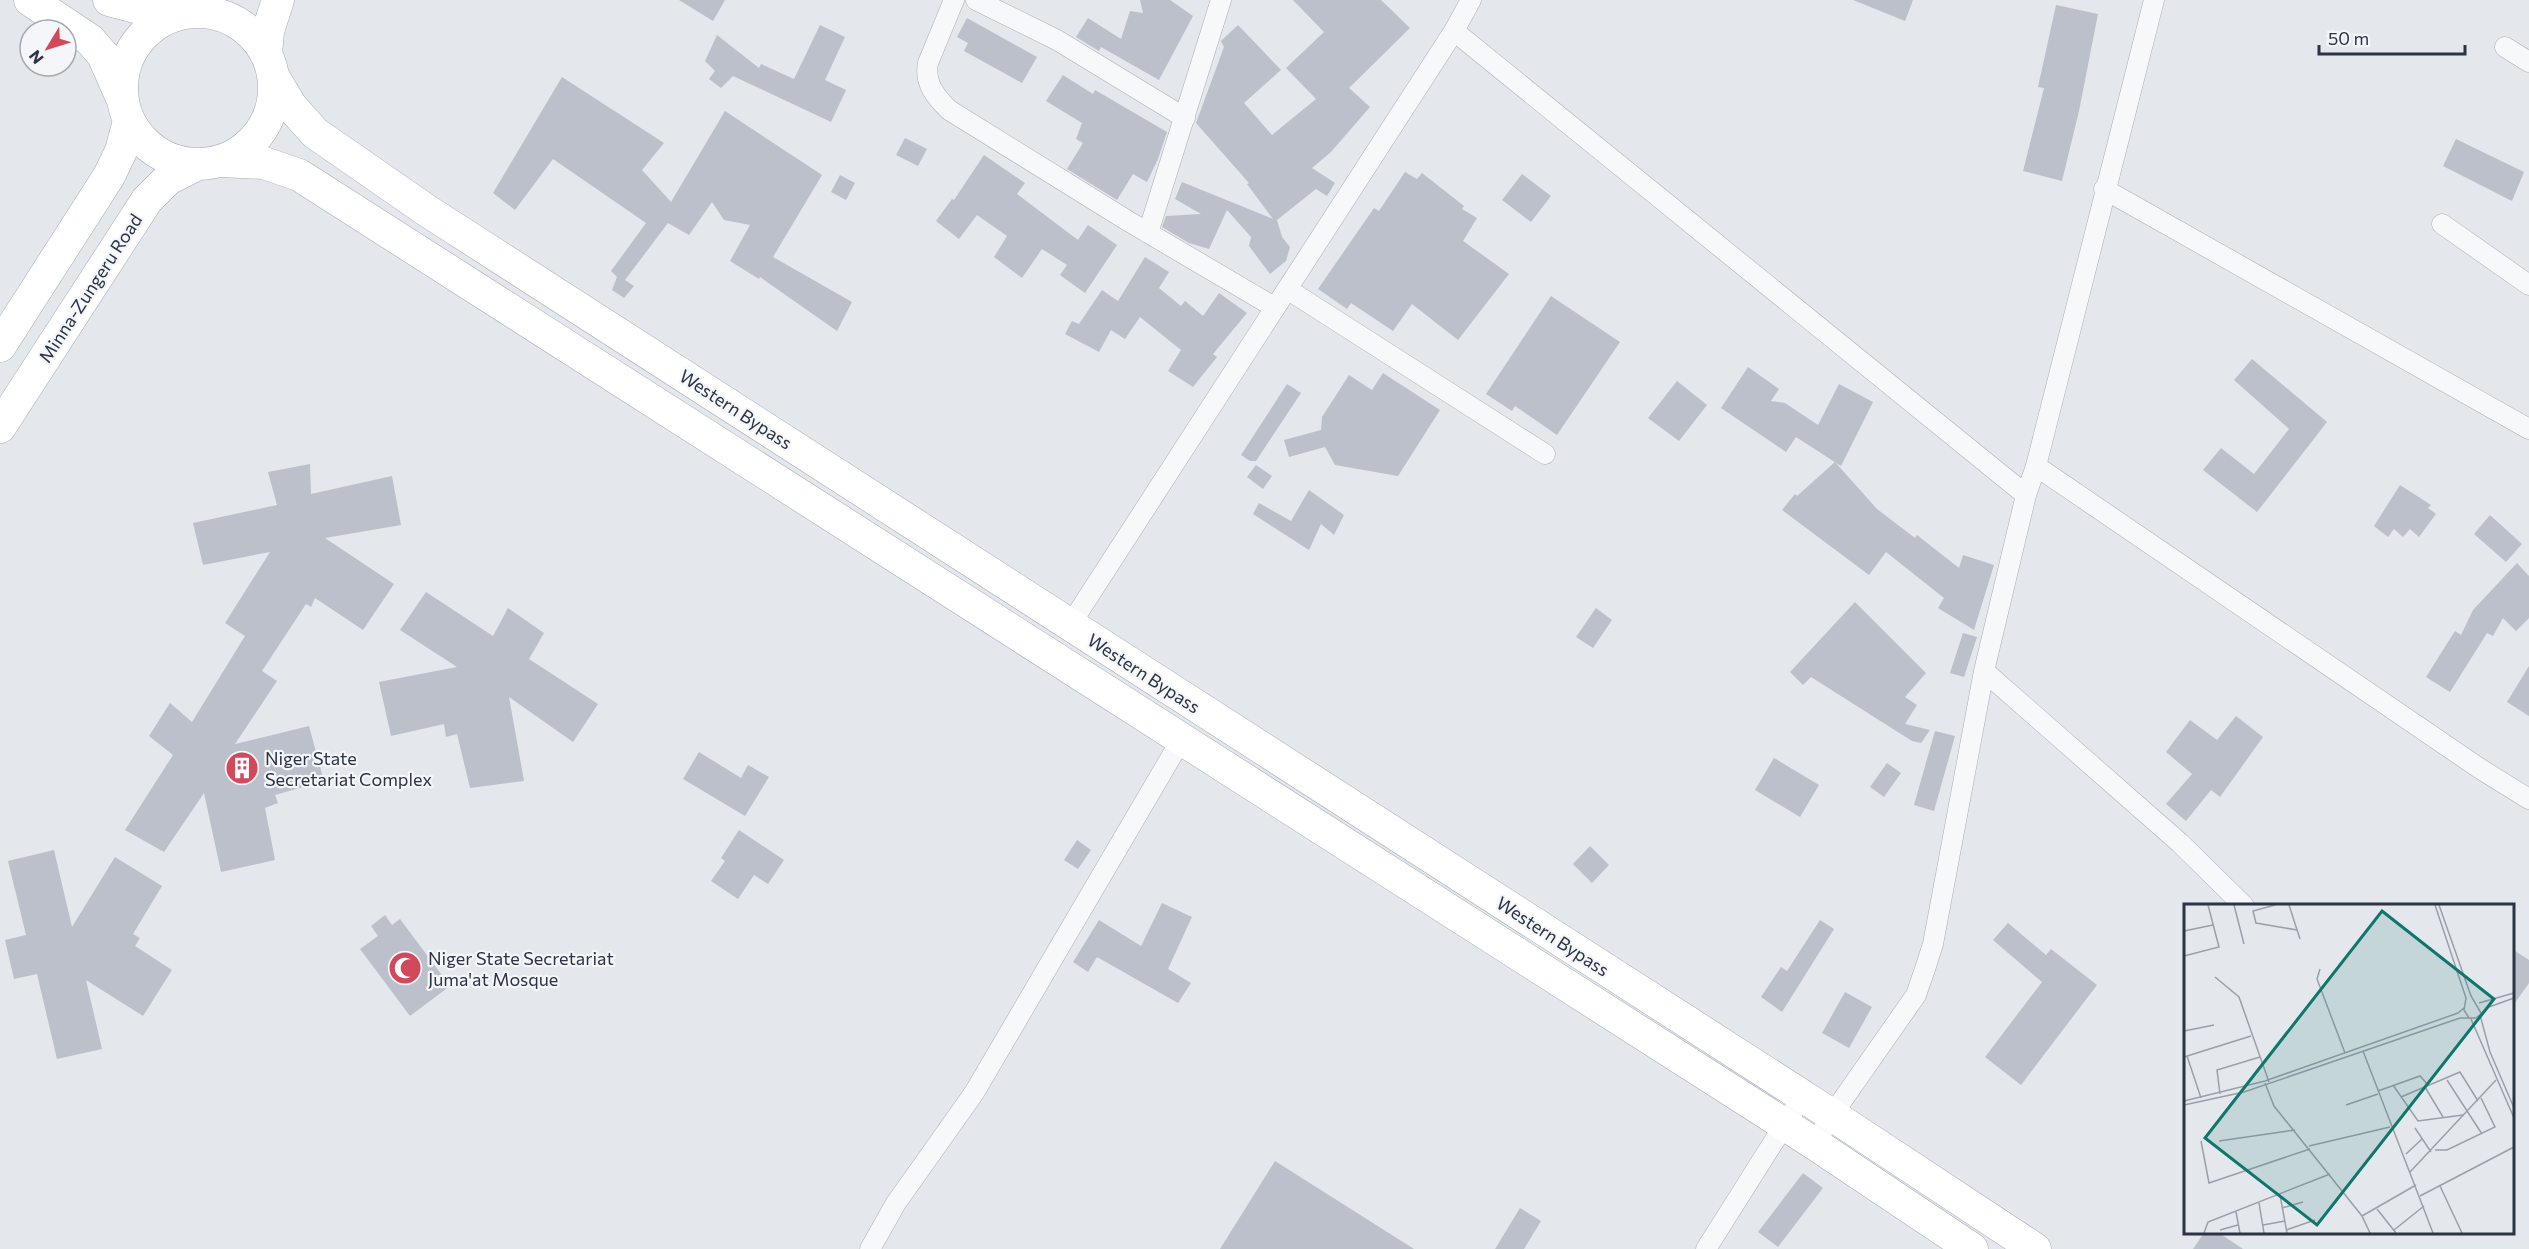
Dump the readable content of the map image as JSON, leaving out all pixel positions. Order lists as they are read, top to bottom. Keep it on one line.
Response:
{"streets":{"main road":["Minna-Zungeru Road","Western Bypass"]},"crossings":[["Minna-Zungeru Road","Western Bypass"]],"places":{"building":["Niger State Secretariat Complex"],"mosque":["Niger State Secretariat Juma'at Mosque"]},"scale_bar":"50 m","north":"bottom left"}
